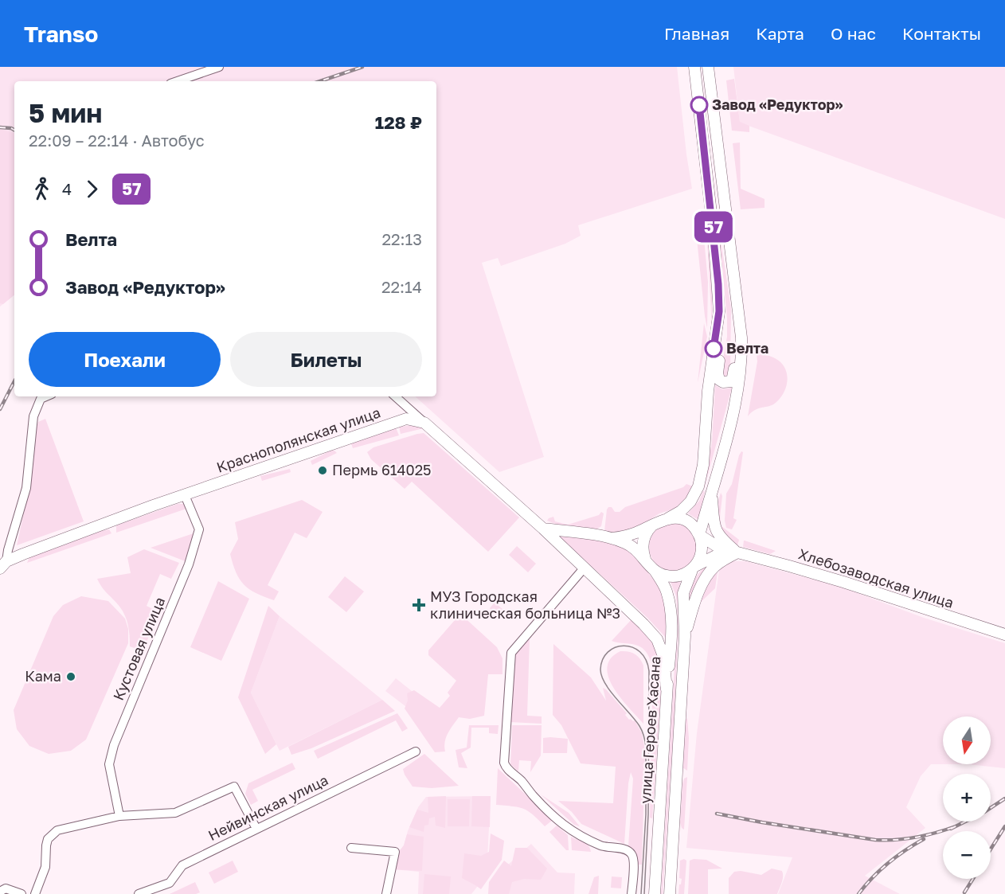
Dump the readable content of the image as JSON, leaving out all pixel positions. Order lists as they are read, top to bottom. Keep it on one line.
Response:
{"streets":{"main road":["Краснополянская улица","Хлебозаводская улица","улица Героев Хасана"],"street":["Кустовая улица","Нейвинская улица"]},"crossings":[["Краснополянская улица","Кустовая улица"],["Хлебозаводская улица","улица Героев Хасана"]],"places":{"other":["Завод «Редуктор»","Велта","Пермь 614025","Кама"],"health":["МУЗ Городская клиническая больница №3"]},"lines":["bus line 57"],"north":"bottom","page":{"header":"Transo","nav":["Главная","Карта","О нас","Контакты"],"on_map":"57","heading":["5 мин","22:09 – 22:14 · Автобус","128 ₽"],"legs":["4","57"],"list":[{"name":"Велта","value":"22:13"},{"name":"Завод «Редуктор»","value":"22:14"}],"buttons":["Поехали","Билеты"],"map_buttons":["+","−"]}}
